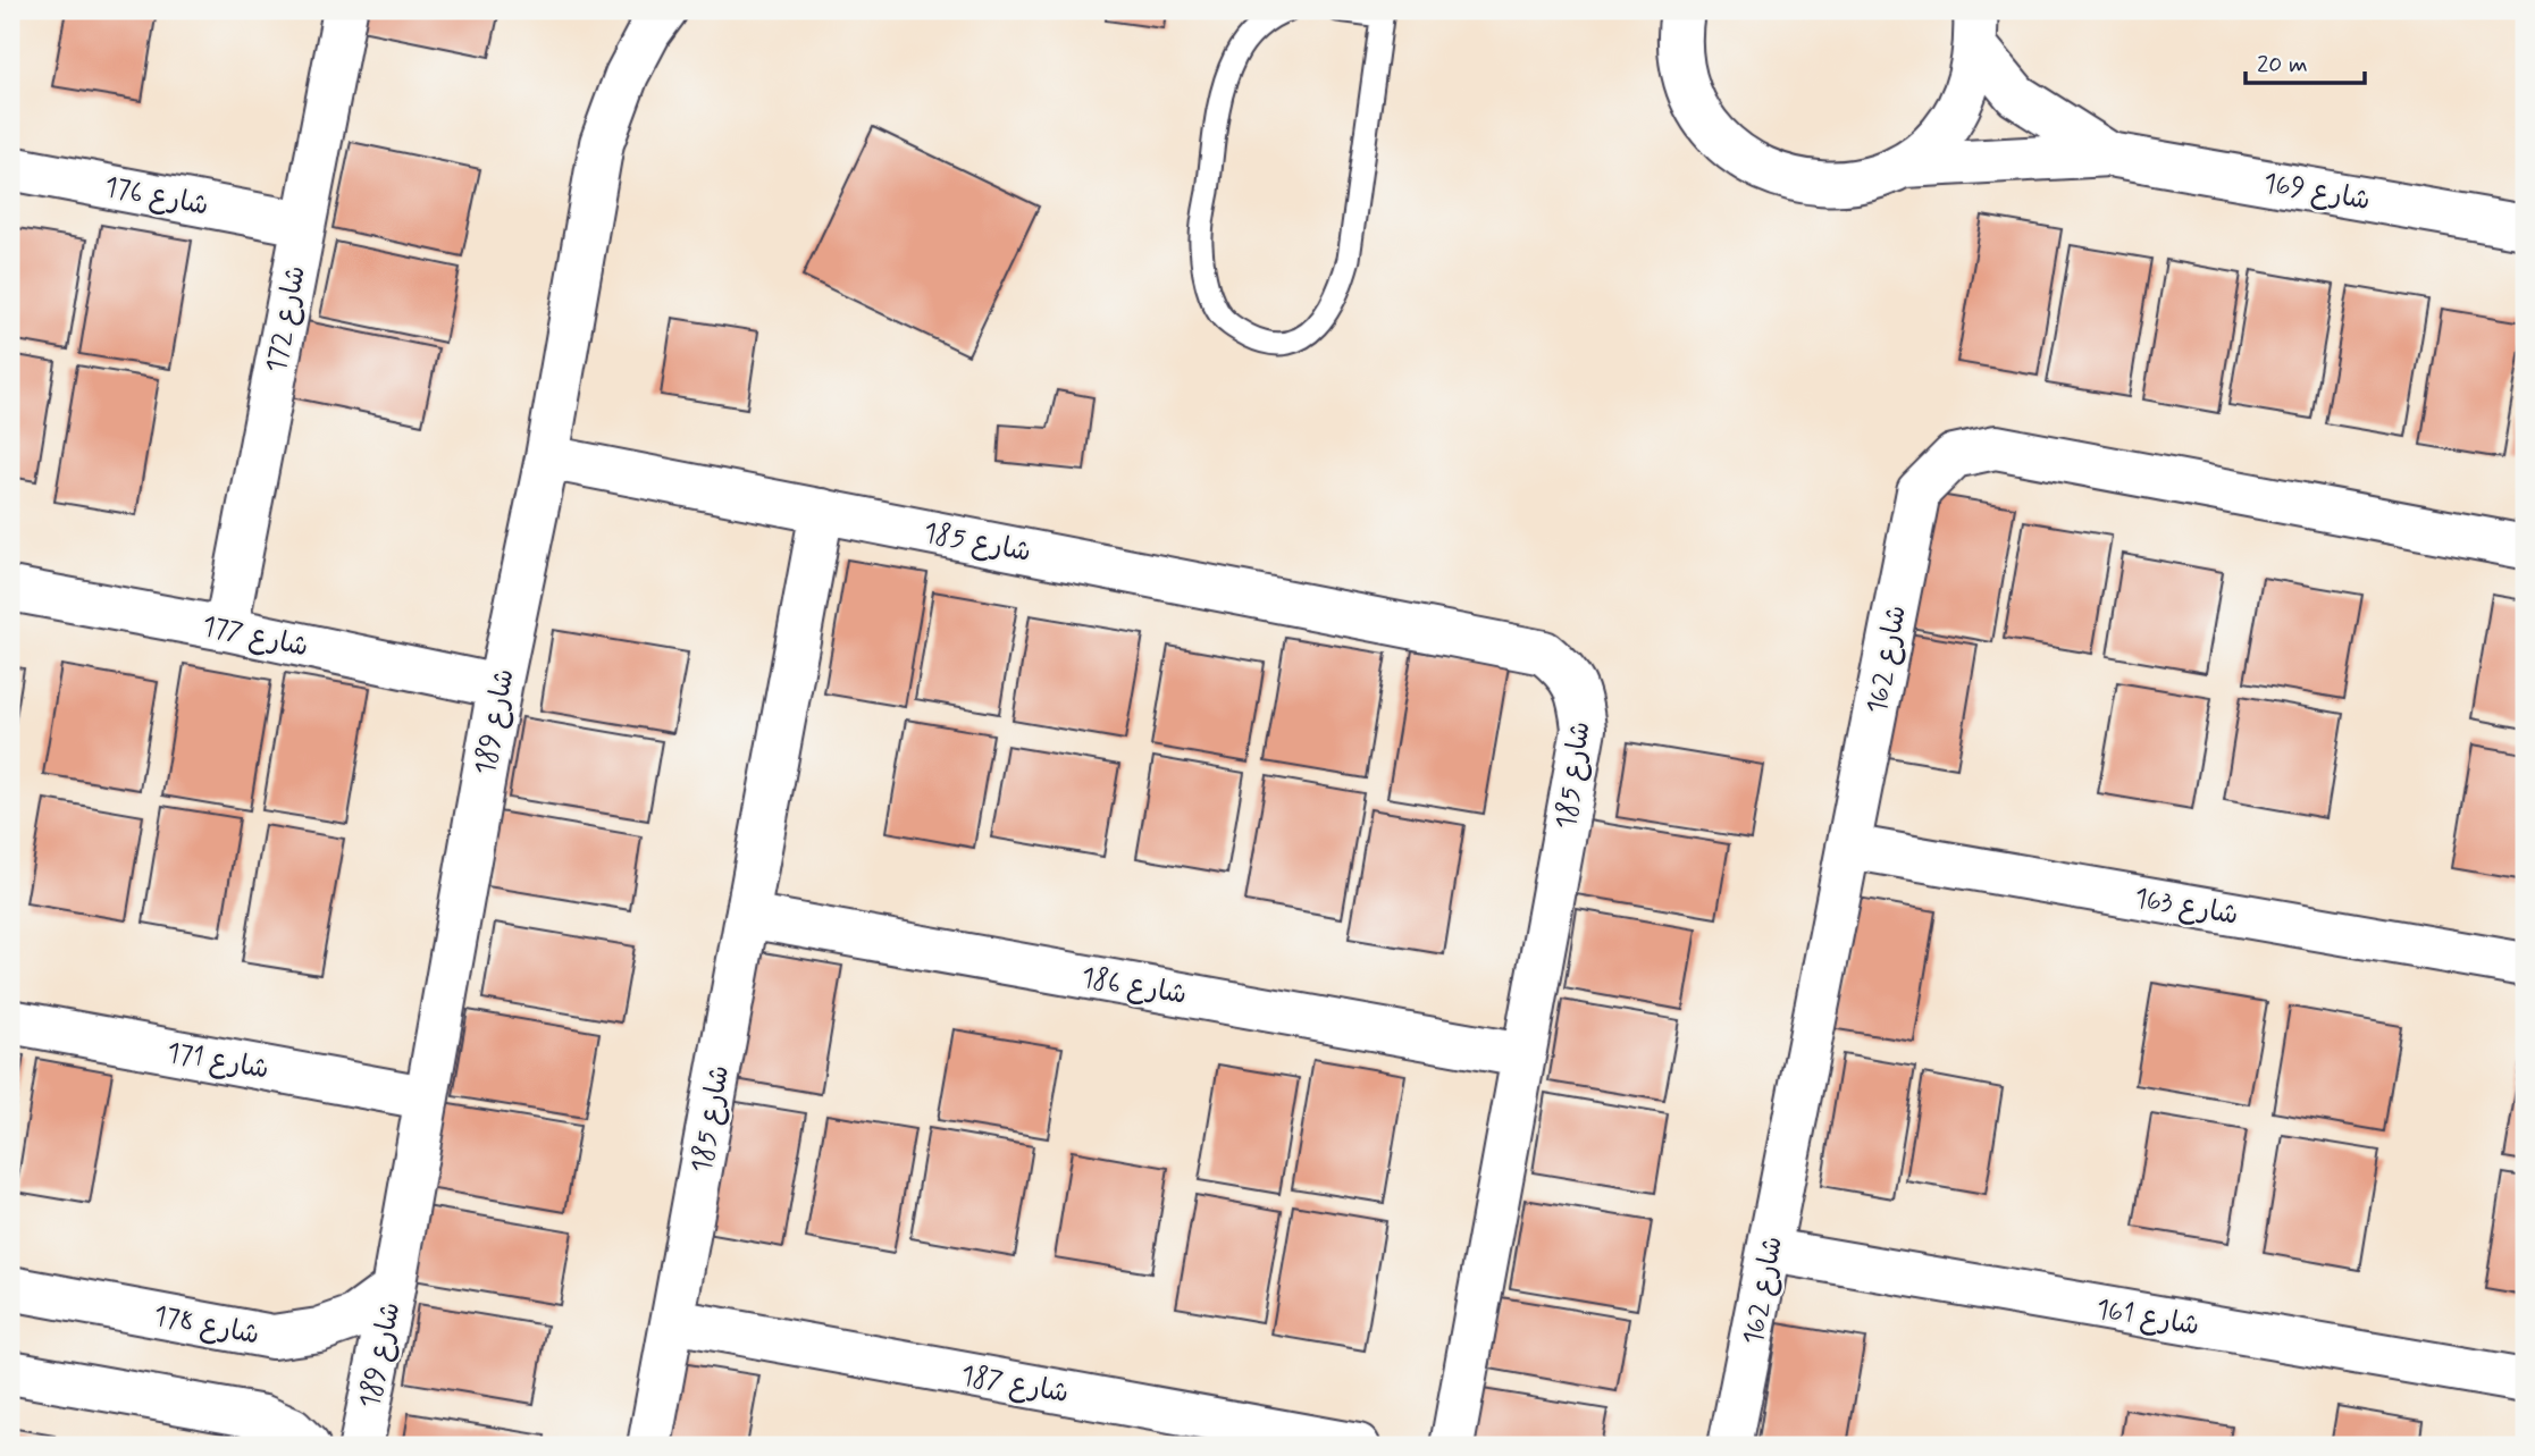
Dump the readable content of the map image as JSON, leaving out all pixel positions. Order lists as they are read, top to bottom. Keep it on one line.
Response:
{"streets":{"street":["شارع 169","شارع 176","شارع 172","شارع 185","شارع 177","شارع 162","شارع 189","شارع 163","شارع 186","شارع 171","شارع 161","شارع 178","شارع 187"]},"crossings":[["شارع 176","شارع 172"],["شارع 172","شارع 177"],["شارع 185","شارع 189"],["شارع 185","شارع 186"],["شارع 185","شارع 187"],["شارع 177","شارع 189"],["شارع 162","شارع 163"],["شارع 162","شارع 161"],["شارع 189","شارع 171"],["شارع 189","شارع 178"]],"scale_bar":"20 m"}
